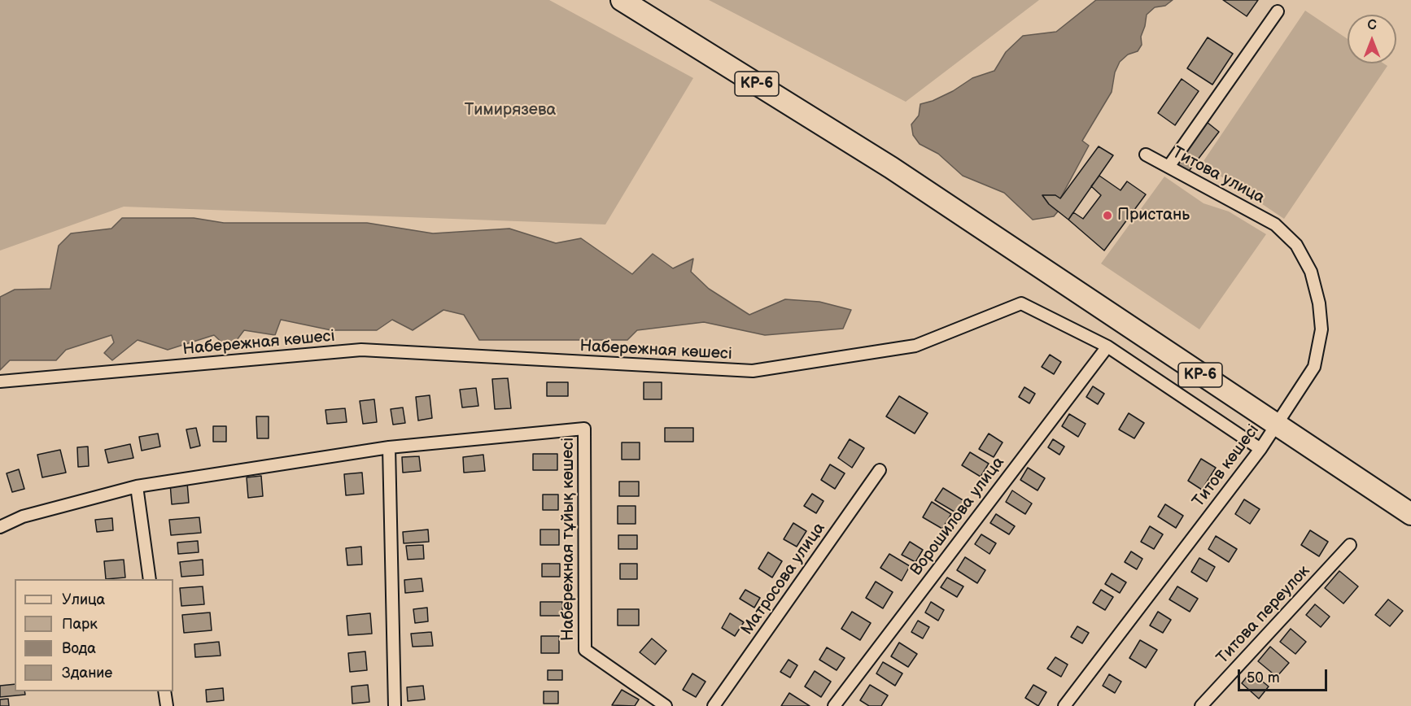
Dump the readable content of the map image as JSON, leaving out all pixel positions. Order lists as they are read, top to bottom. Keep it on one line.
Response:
{"streets":{"highway":["KP-6"],"street":["Титова улица","Набережная көшесі","Титов көшесі","Ворошилова улица","Набережная тұйық көшесі","Матросова улица","Титова переулок"]},"crossings":[["KP-6","Титов көшесі"],["Титова улица","Титов көшесі"],["Набережная көшесі","Титов көшесі"],["Набережная көшесі","Ворошилова улица"]],"parks":["Тимирязева"],"places":["Пристань"],"legend":["Улица","Парк","Вода","Здание"],"scale_bar":"50 m","north":"top"}
